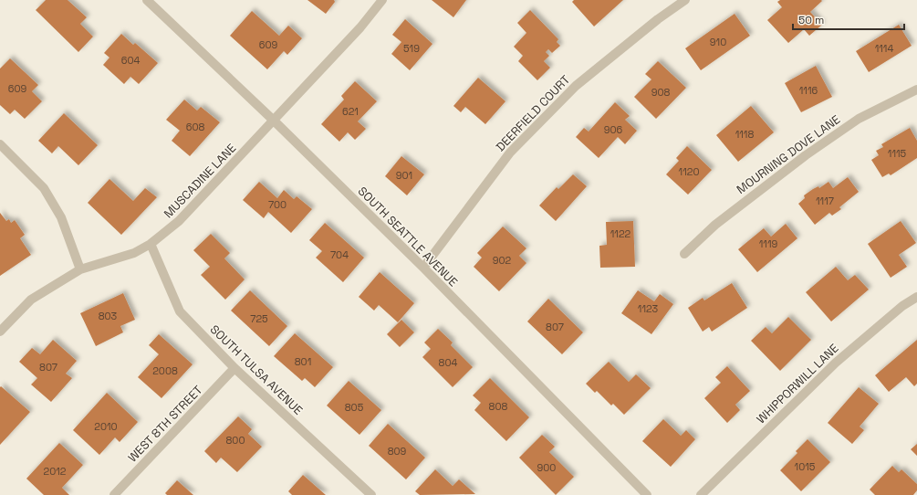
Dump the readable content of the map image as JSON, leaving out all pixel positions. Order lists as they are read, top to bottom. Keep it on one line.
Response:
{"streets":{"street":["DEERFIELD COURT","MOURNING DOVE LANE","MUSCADINE LANE","SOUTH SEATTLE AVENUE","SOUTH TULSA AVENUE","WHIPPORWILL LANE","WEST 8TH STREET"]},"crossings":[["DEERFIELD COURT","SOUTH SEATTLE AVENUE"],["MUSCADINE LANE","SOUTH SEATTLE AVENUE"],["MUSCADINE LANE","SOUTH TULSA AVENUE"],["SOUTH TULSA AVENUE","WEST 8TH STREET"]],"house_numbers":["910","609","519","1114","604","609","1116","908","621","608","906","1118","1115","1120","901","1117","700","1122","1119","704","902","1123","803","725","807","801","804","807","2008","808","805","2010","800","809","1015","900","2012"],"scale_bar":"50 m"}
